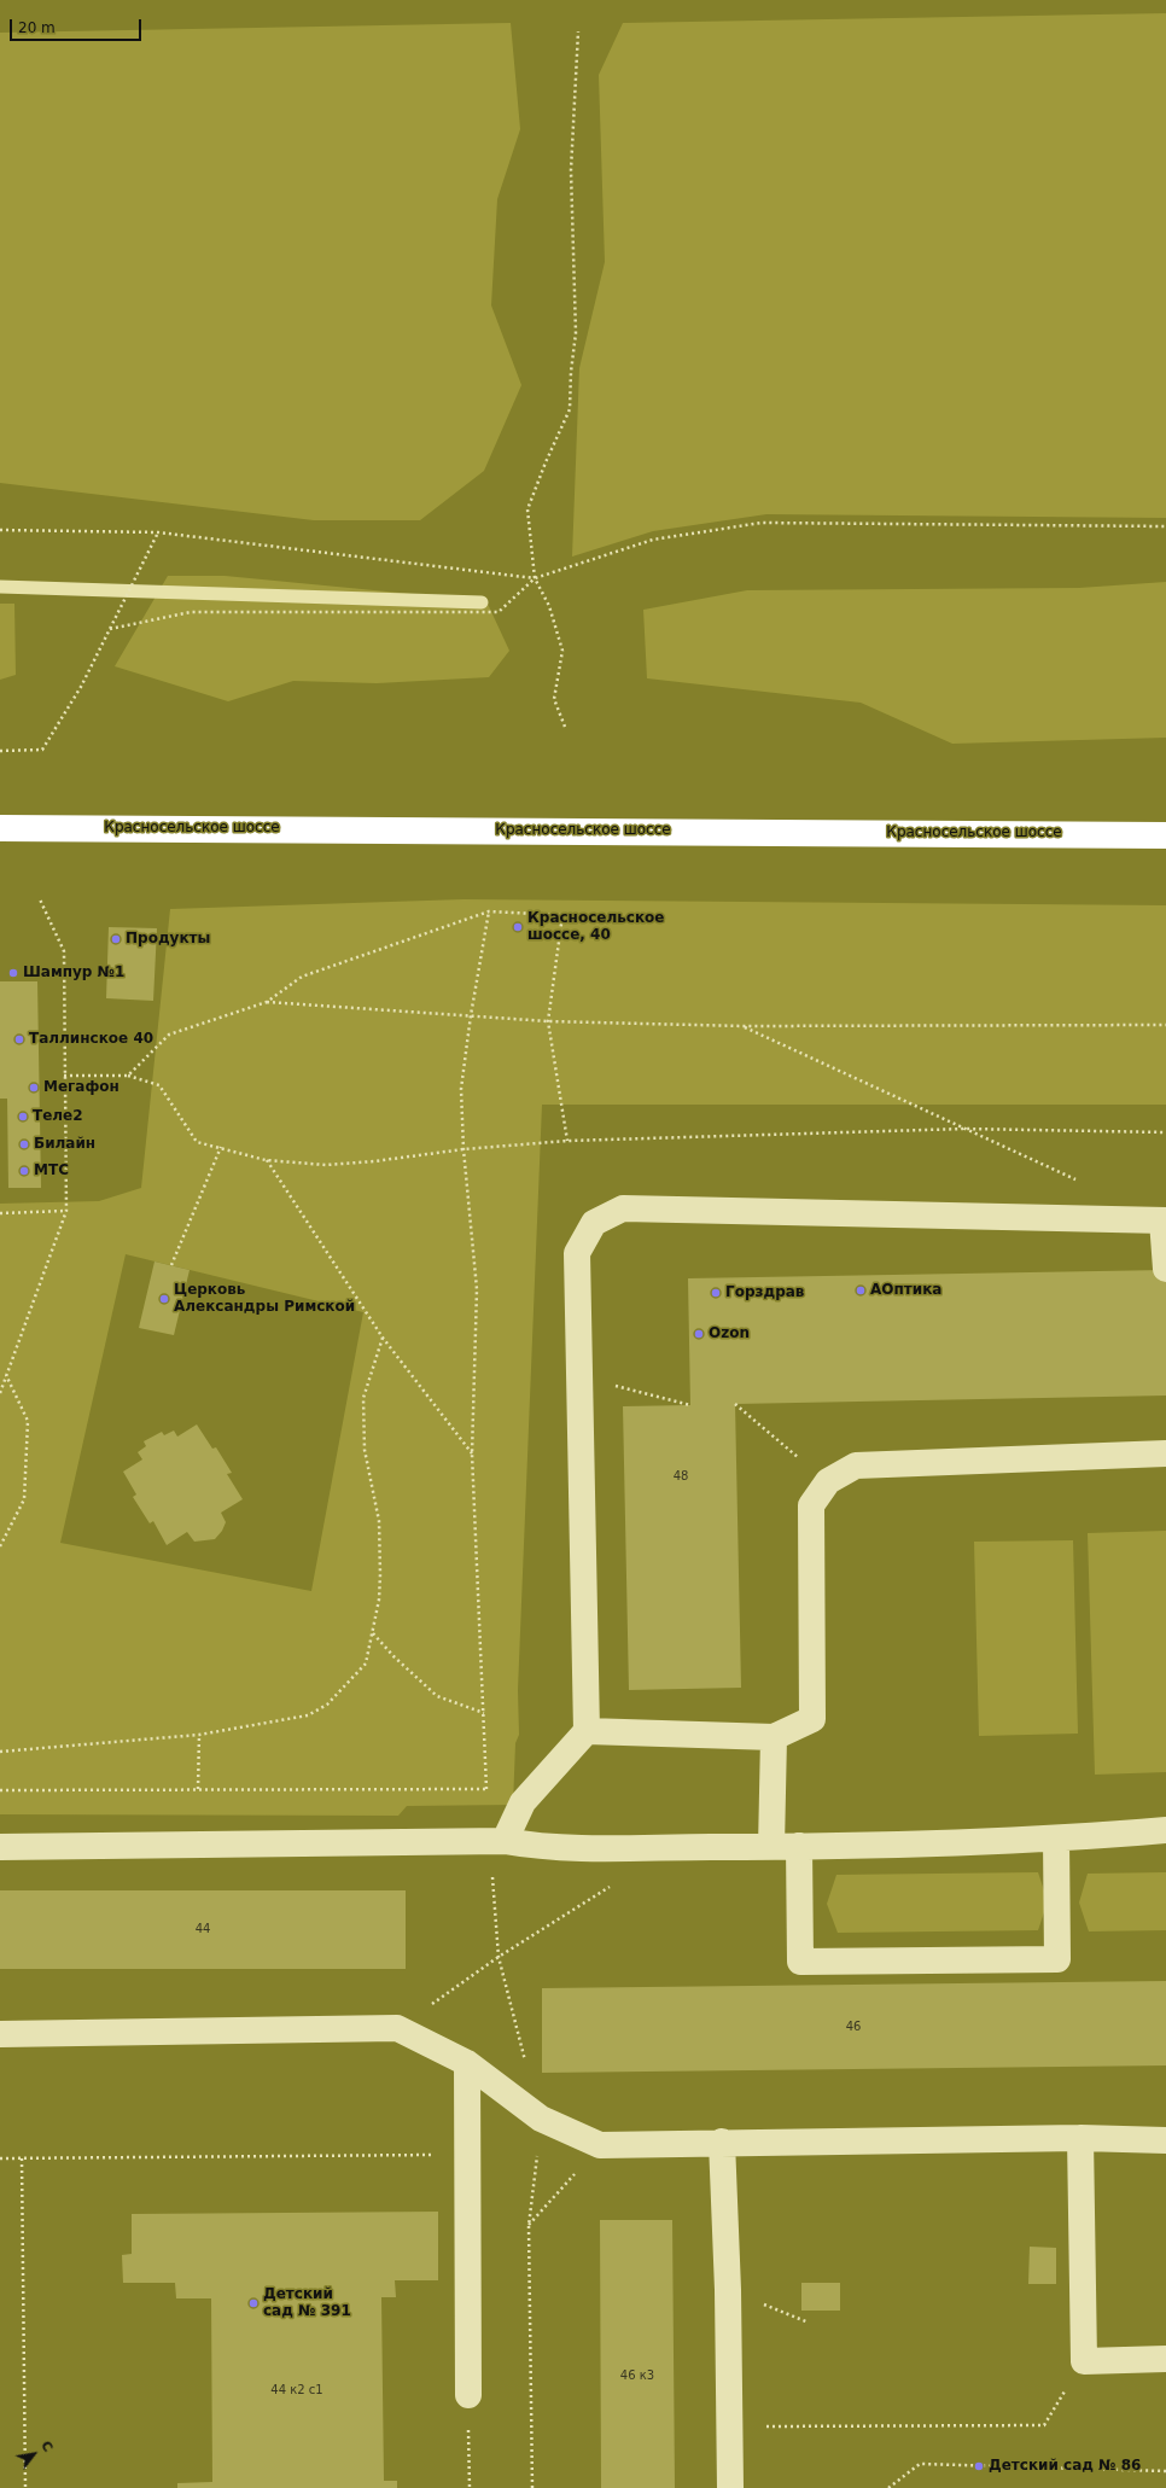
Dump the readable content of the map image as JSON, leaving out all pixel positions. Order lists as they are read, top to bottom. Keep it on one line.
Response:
{"streets":{"highway":["Красносельское шоссе"]},"places":["Красносельское шоссе, 40","Продукты","Шампур №1","Таллинское 40","Мегафон","Теле2","Билайн","МТС","АОптика","Горздрав","Церковь Александры Римской","Ozon","Детский сад № 391","Детский сад № 86"],"house_numbers":["48","44","46","46 к3","44 к2 с1"],"scale_bar":"20 m","north":"top right"}
